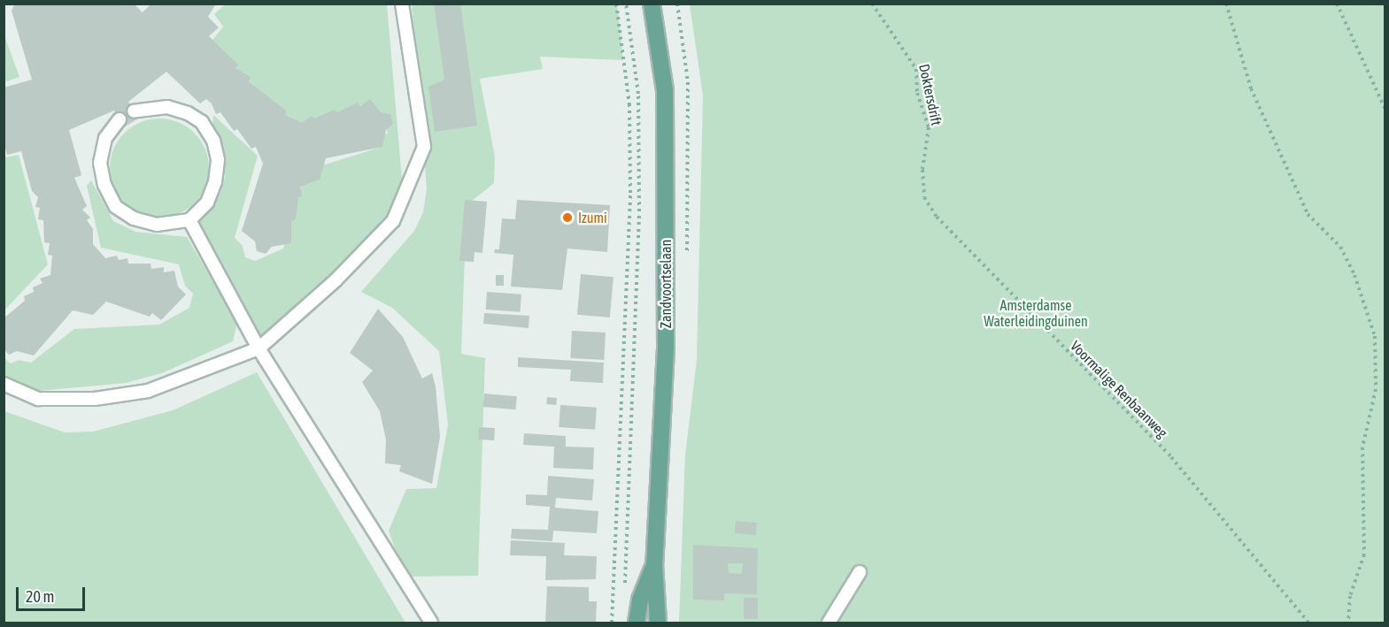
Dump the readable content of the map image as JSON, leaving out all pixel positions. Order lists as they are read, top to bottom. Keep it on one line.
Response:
{"streets":{"main road":["Zandvoortselaan"],"path":["Doktersdrift","Voormalige Renbaanweg"]},"crossings":[["Doktersdrift","Voormalige Renbaanweg"]],"parks":["Amsterdamse Waterleidingduinen"],"places":["Izumi"],"scale_bar":"20 m"}
